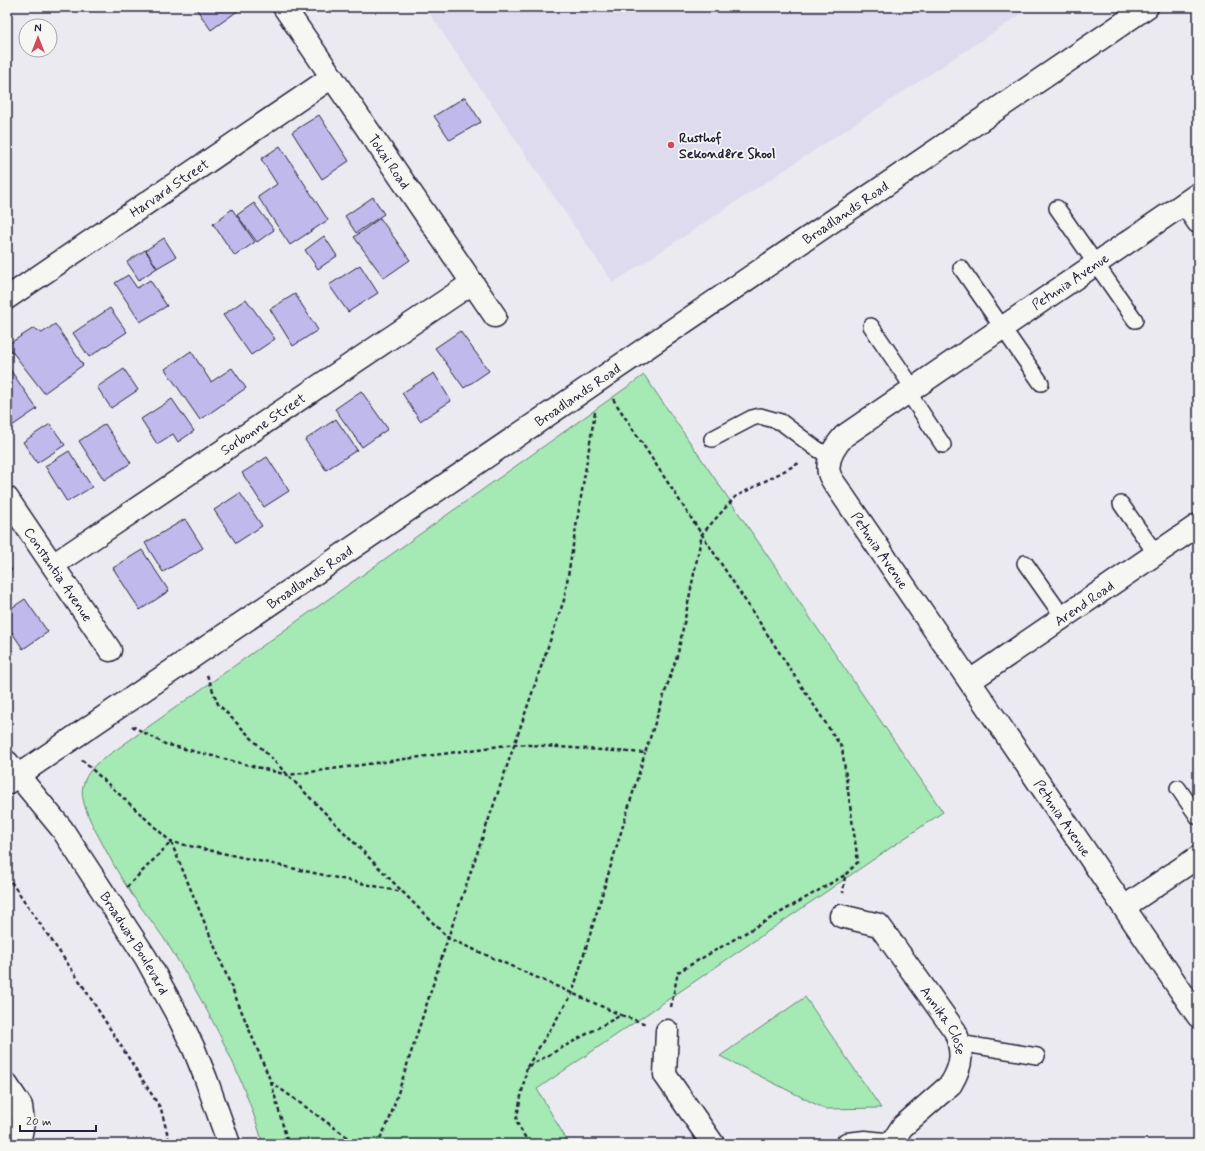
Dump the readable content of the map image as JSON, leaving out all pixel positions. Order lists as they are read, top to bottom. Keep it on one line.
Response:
{"streets":{"street":["Tokai Road","Harvard Street","Broadlands Road","Petunia Avenue","Sorbonne Street","Constantia Avenue","Arend Road","Broadway Boulevard","Annika Close"]},"crossings":[["Tokai Road","Harvard Street"],["Tokai Road","Sorbonne Street"],["Broadlands Road","Broadway Boulevard"],["Petunia Avenue","Arend Road"],["Sorbonne Street","Constantia Avenue"]],"places":["Rusthof Sekondêre Skool"],"scale_bar":"20 m","north":"top"}
